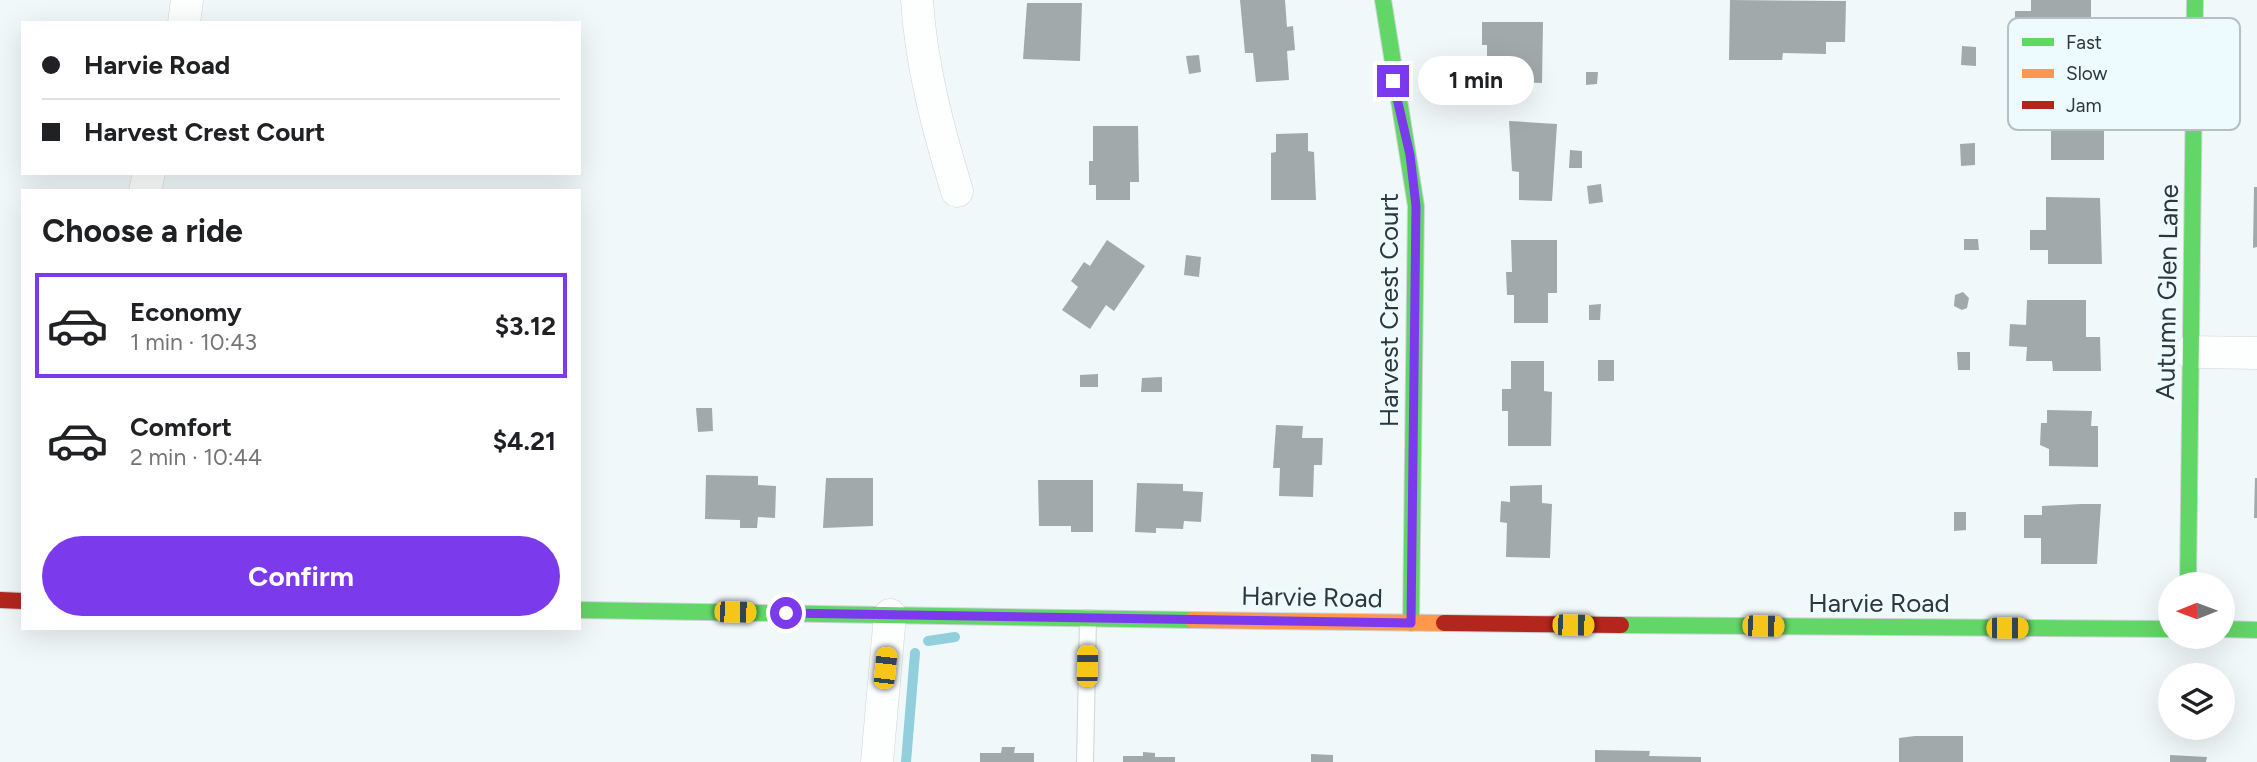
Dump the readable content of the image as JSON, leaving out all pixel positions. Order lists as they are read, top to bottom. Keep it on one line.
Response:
{"streets":{"street":["Autumn Glen Lane","Harvest Crest Court","Harvie Road"]},"crossings":[["Harvest Crest Court","Harvie Road"]],"legend":["Fast","Slow","Jam"],"north":"left","page":{"banner":["Harvie Road","Harvest Crest Court"],"bubble":"1 min","heading":"Choose a ride","list":[{"name":"Economy","note":"1 min · 10:43","value":"$3.12"},{"name":"Comfort","note":"2 min · 10:44","value":"$4.21"}],"buttons":"Confirm"}}
